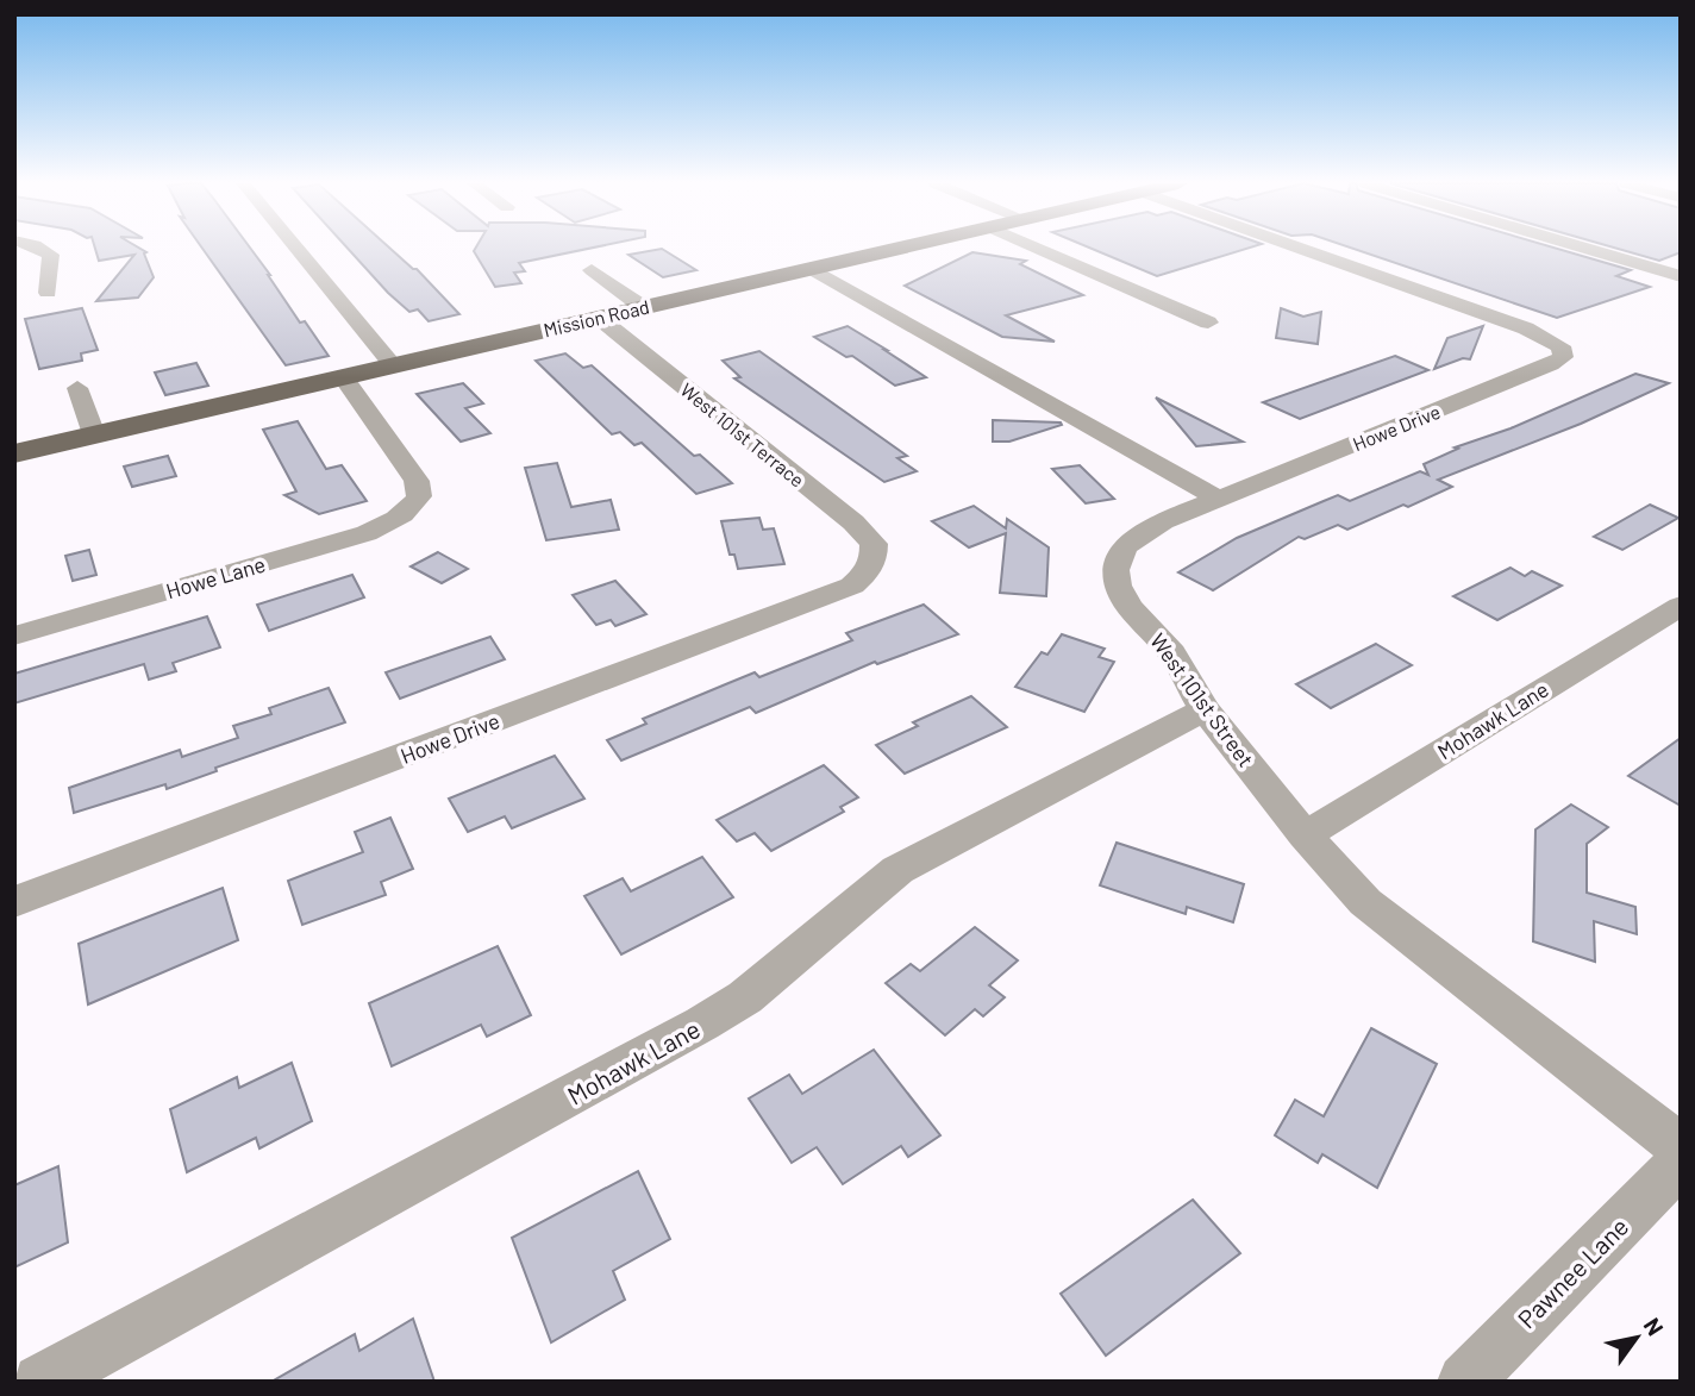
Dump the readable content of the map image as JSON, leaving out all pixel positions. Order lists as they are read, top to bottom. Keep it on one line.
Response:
{"streets":{"main road":["Mission Road"],"street":["Howe Drive","West 101st Terrace","Howe Lane","West 101st Street","Mohawk Lane","Pawnee Lane"]},"crossings":[["Mission Road","West 101st Terrace"],["Mission Road","Howe Lane"],["Howe Drive","West 101st Terrace"],["Howe Drive","West 101st Street"],["West 101st Street","Mohawk Lane"]],"north":"top right"}
